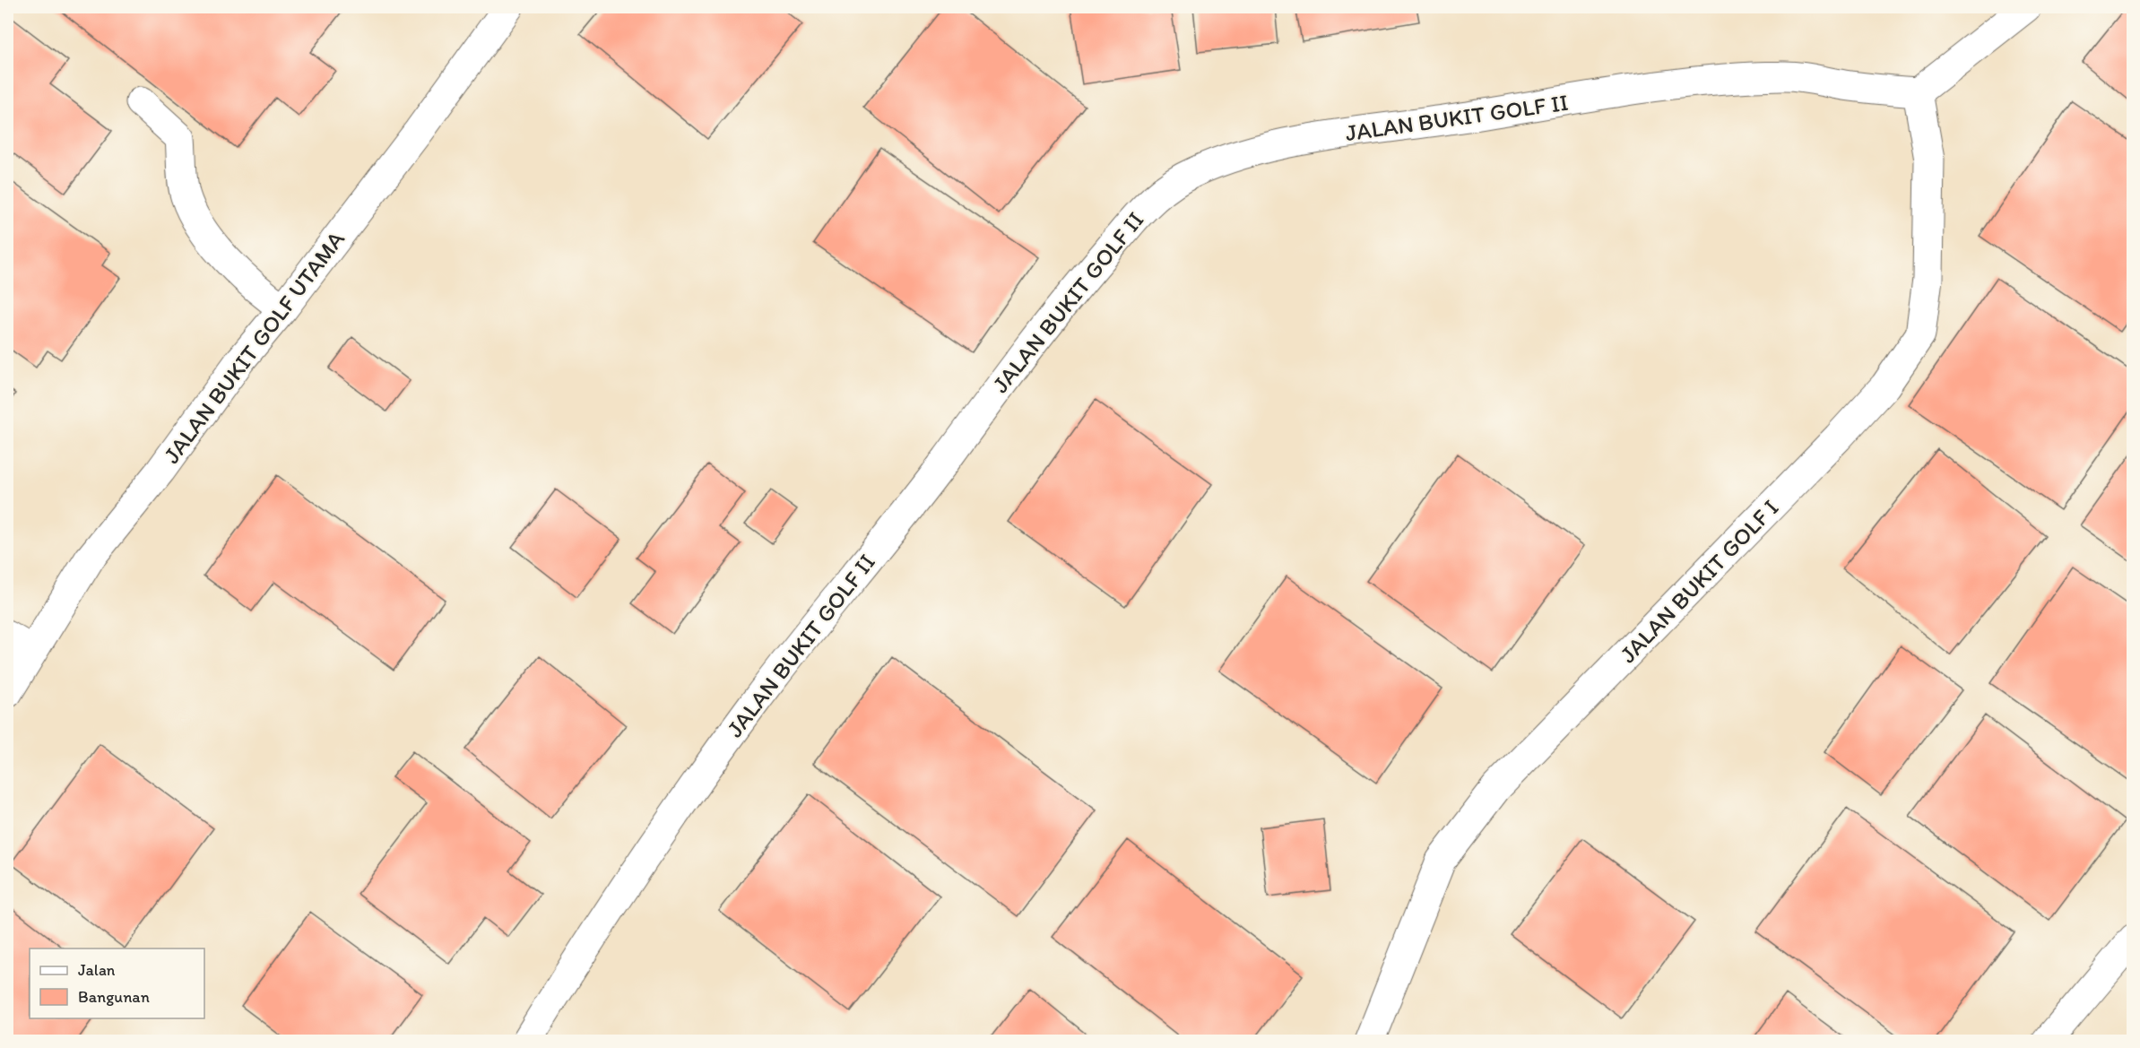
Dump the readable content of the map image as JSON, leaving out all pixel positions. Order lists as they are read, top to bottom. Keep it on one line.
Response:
{"streets":{"street":["JALAN BUKIT GOLF II","JALAN BUKIT GOLF UTAMA","JALAN BUKIT GOLF I"]},"crossings":[["JALAN BUKIT GOLF II","JALAN BUKIT GOLF I"]],"legend":["Jalan","Bangunan"]}
